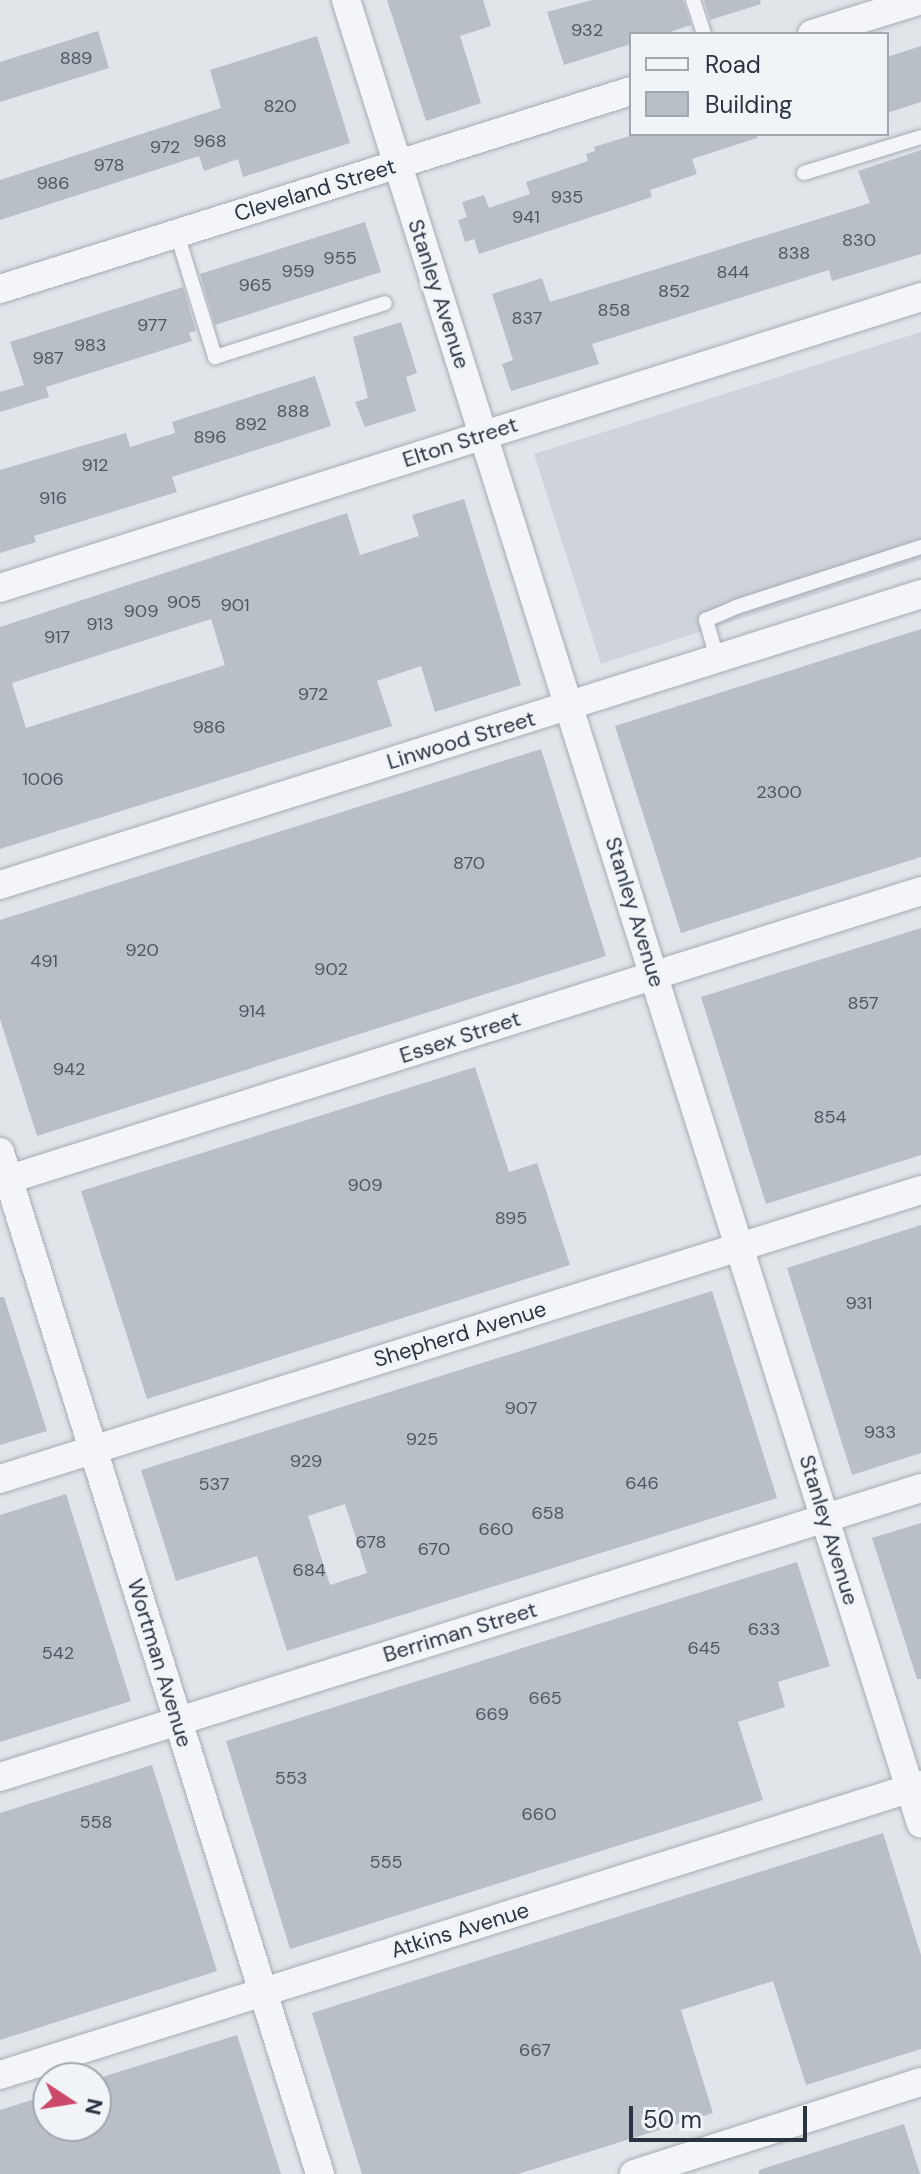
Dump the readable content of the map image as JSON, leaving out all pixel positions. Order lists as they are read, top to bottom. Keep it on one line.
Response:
{"streets":{"street":["Cleveland Street","Stanley Avenue","Elton Street","Linwood Street","Essex Street","Shepherd Avenue","Berriman Street","Wortman Avenue","Atkins Avenue"]},"crossings":[["Cleveland Street","Stanley Avenue"],["Stanley Avenue","Elton Street"],["Stanley Avenue","Linwood Street"],["Stanley Avenue","Essex Street"],["Stanley Avenue","Shepherd Avenue"],["Stanley Avenue","Berriman Street"],["Stanley Avenue","Atkins Avenue"],["Essex Street","Wortman Avenue"],["Shepherd Avenue","Wortman Avenue"],["Berriman Street","Wortman Avenue"],["Wortman Avenue","Atkins Avenue"]],"house_numbers":["932","889","820","968","972","978","986","935","941","830","838","955","959","844","965","852","858","837","977","983","987","888","892","896","912","916","905","901","909","913","917","972","986","1006","2300","870","920","491","902","857","914","942","854","909","895","931","907","933","925","929","646","537","658","660","678","670","684","633","645","542","665","669","553","660","558","555","667"],"legend":["Road","Building"],"scale_bar":"50 m","north":"right"}
